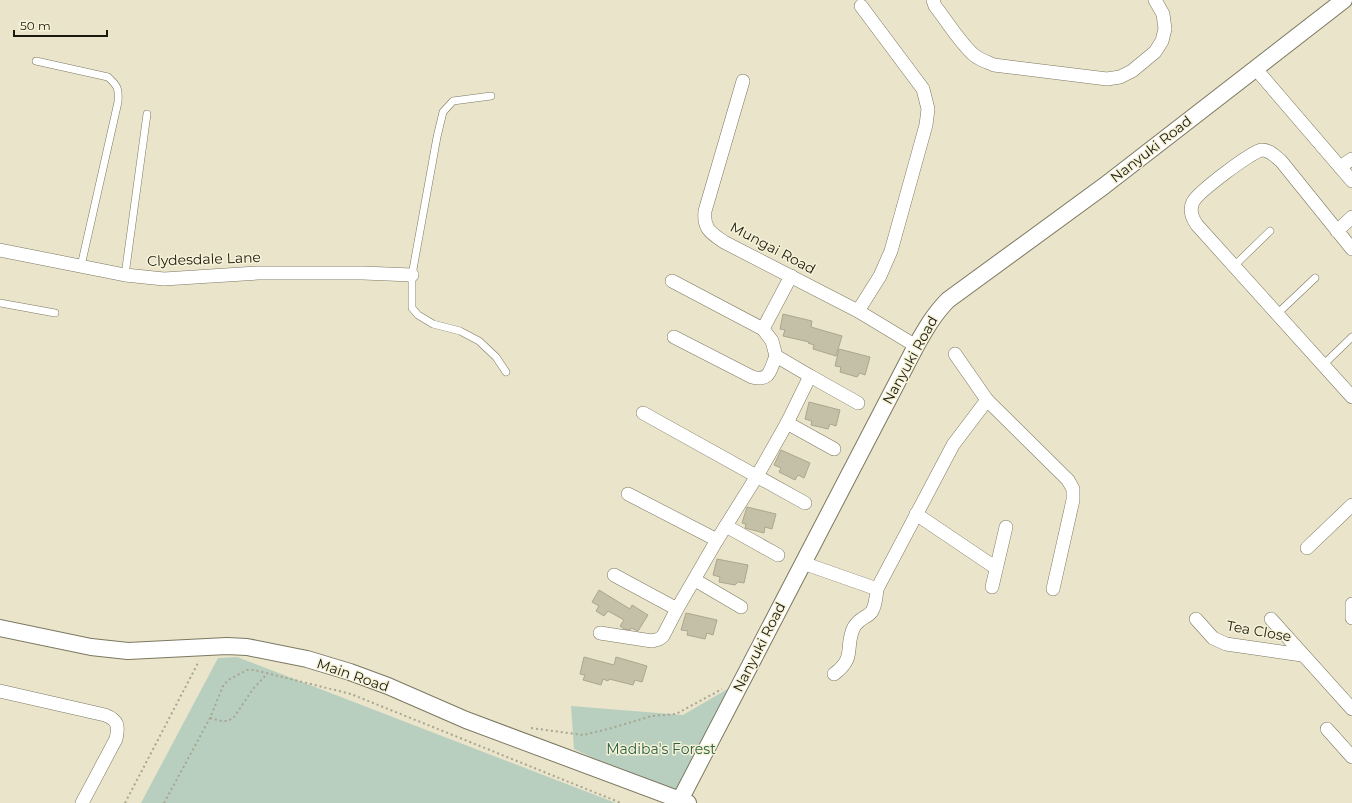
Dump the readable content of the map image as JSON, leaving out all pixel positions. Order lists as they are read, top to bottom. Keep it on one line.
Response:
{"streets":{"street":["Nanyuki Road","Mungai Road","Clydesdale Lane","Tea Close","Main Road"]},"crossings":[["Nanyuki Road","Mungai Road"],["Nanyuki Road","Main Road"]],"parks":["Madiba's Forest"],"scale_bar":"50 m"}
